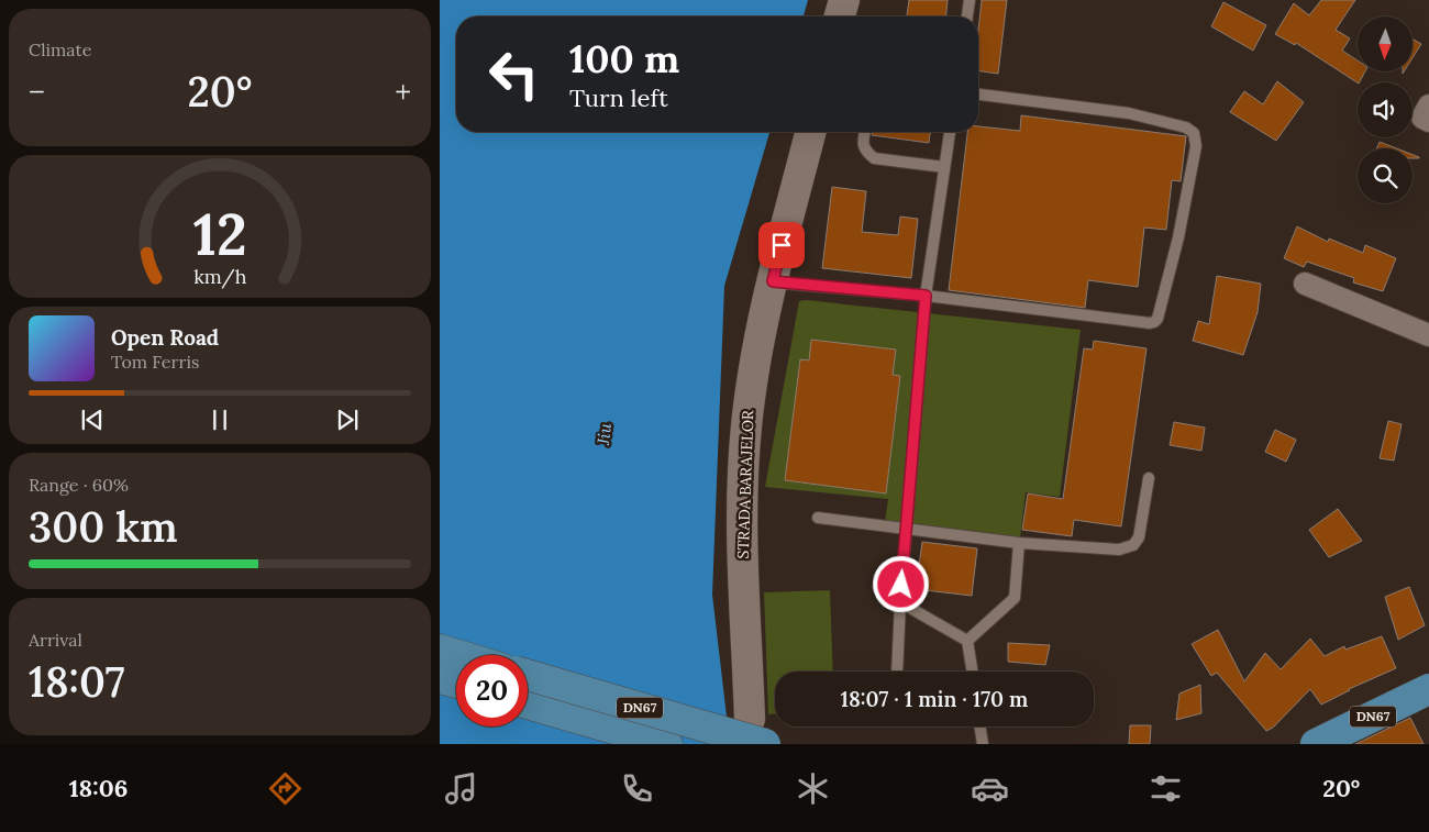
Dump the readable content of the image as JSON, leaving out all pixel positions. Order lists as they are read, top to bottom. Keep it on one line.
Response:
{"streets":{"main road":["STRADA BARAJELOR","DN67"]},"water":["Jiu"],"north":"bottom","page":{"tile":["Climate",["Range · 60%","300 km"],["Arrival","18:07"]],"turn":["100 m","Turn left"],"heat":["−","20°","+"],"song":["Open Road","Tom Ferris"],"limit":"20","trip":"18:07 · 1 min · 170 m","tabs":["18:06","20°"],"gauge":["12","km/h"]}}
